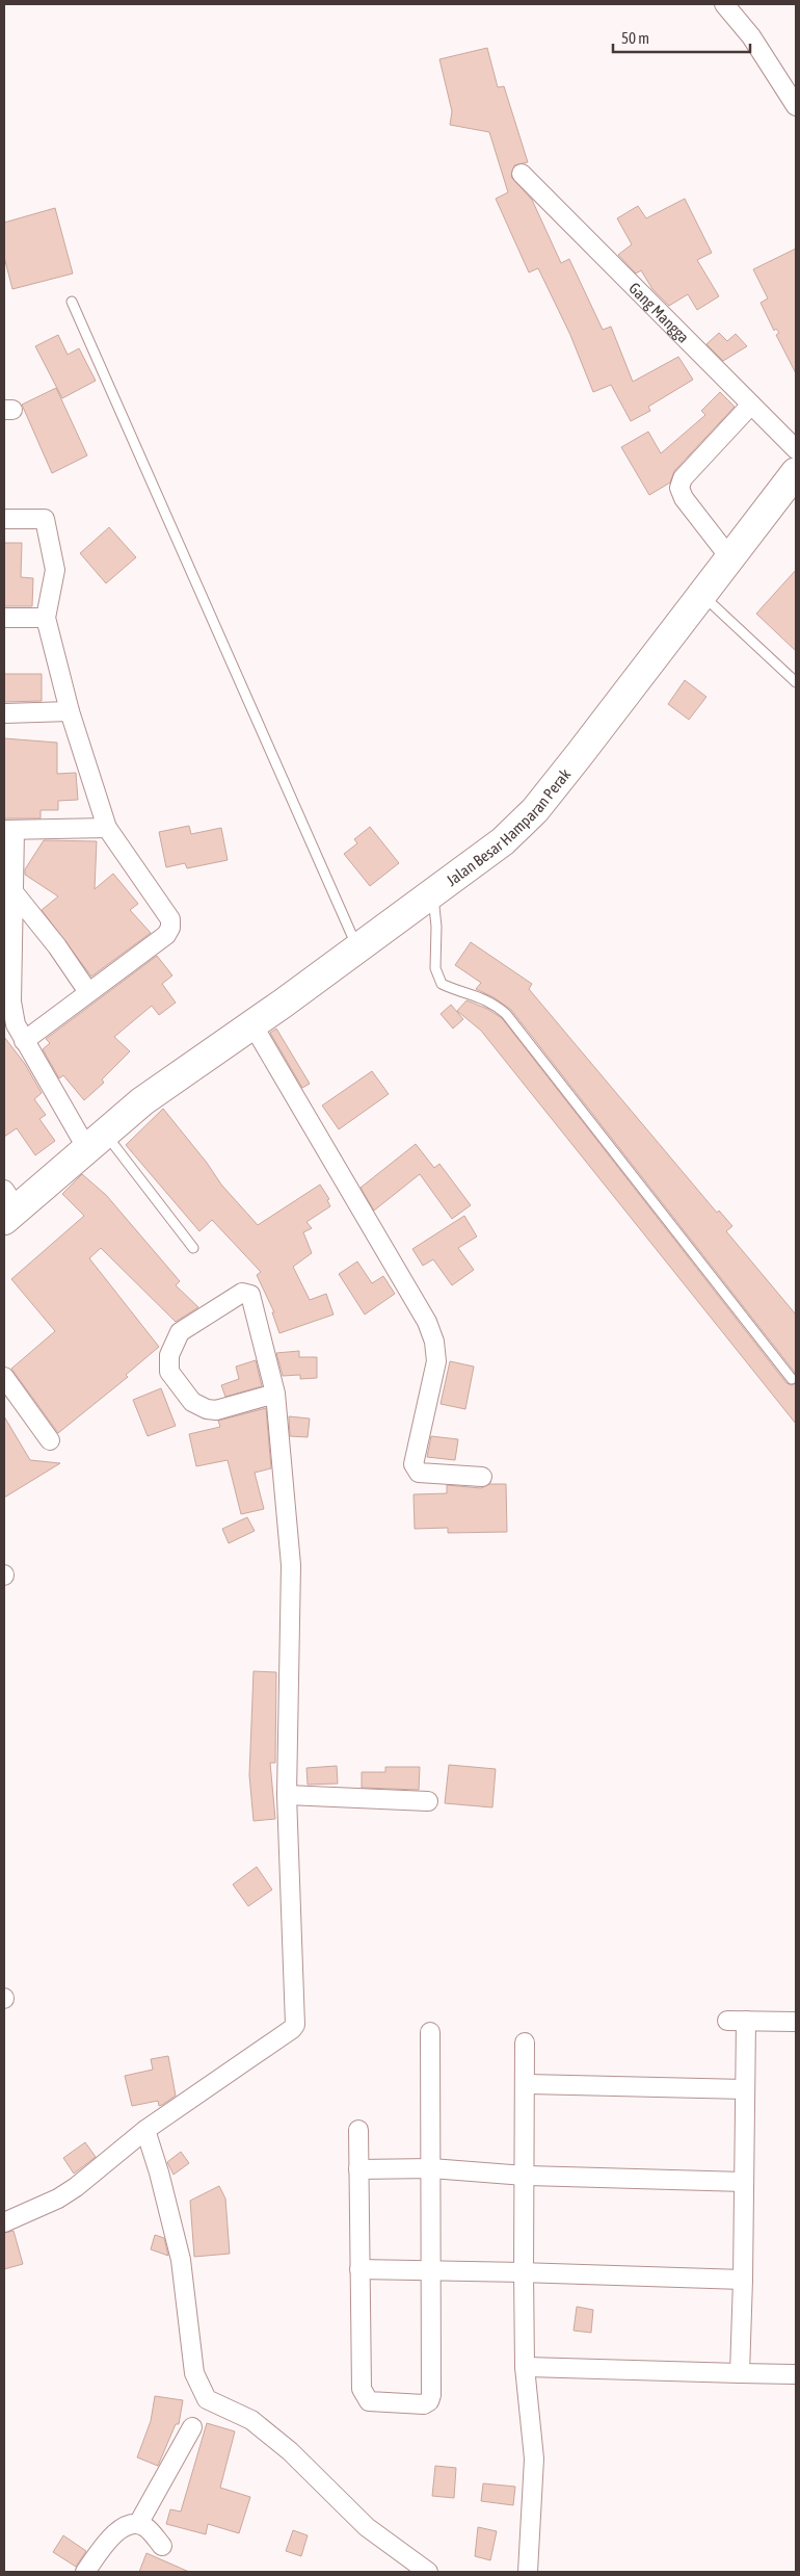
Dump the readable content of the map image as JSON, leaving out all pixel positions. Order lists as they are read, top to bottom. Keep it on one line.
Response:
{"streets":{"main road":["Jalan Besar Hamparan Perak"],"street":["Gang Mangga"]},"scale_bar":"50 m"}
